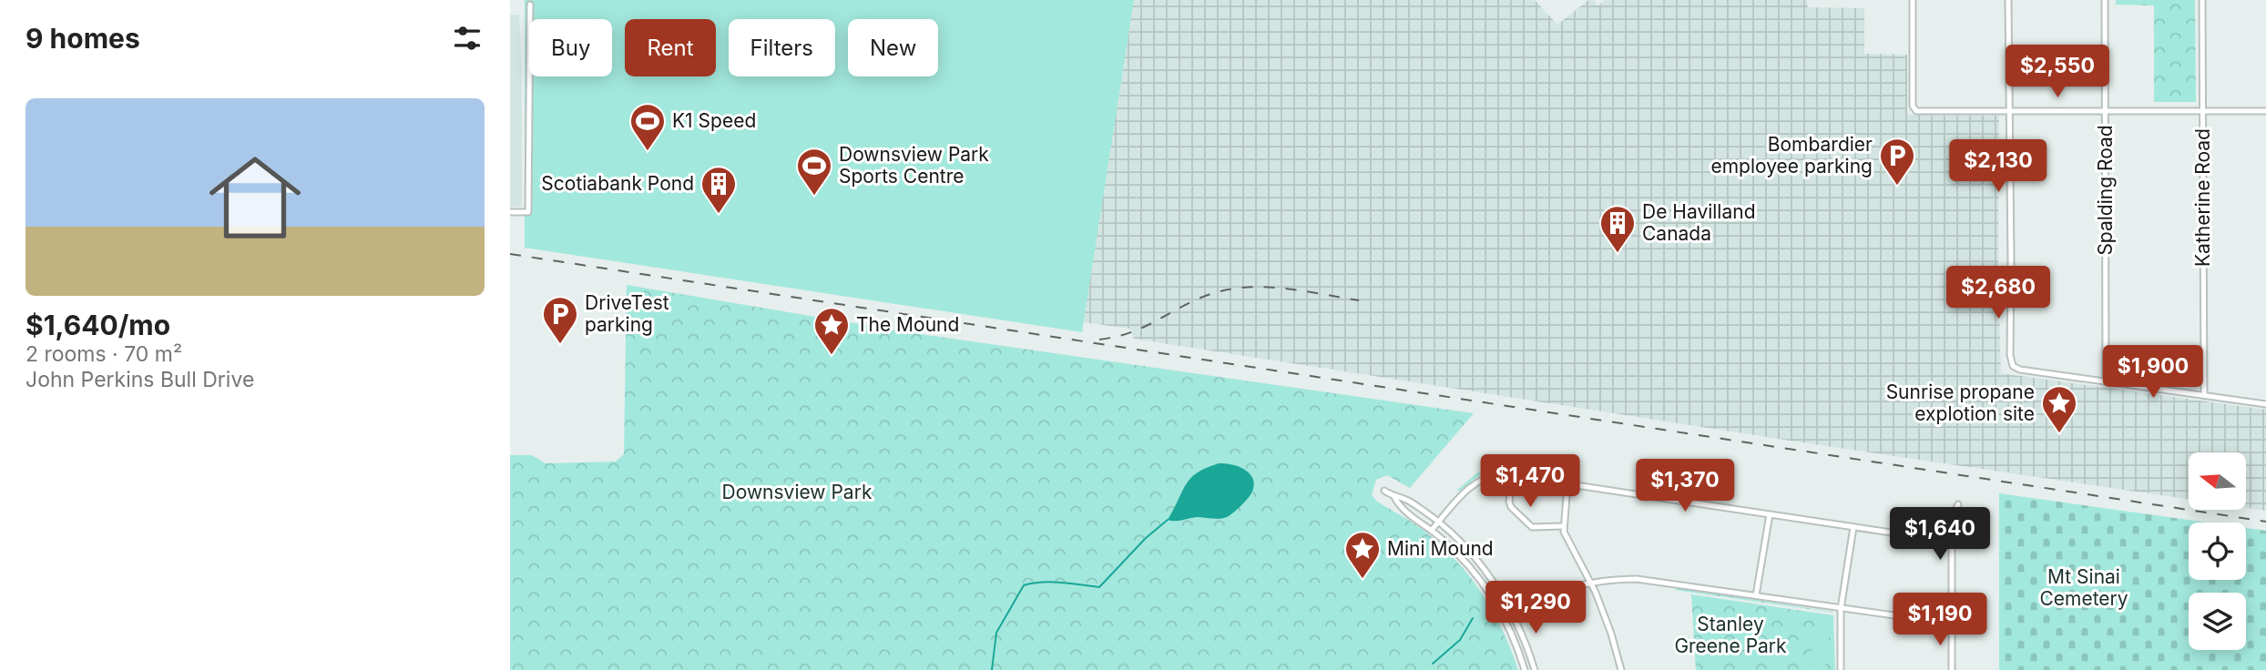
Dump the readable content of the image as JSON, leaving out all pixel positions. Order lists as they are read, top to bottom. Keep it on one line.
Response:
{"streets":{"street":["Spalding Road","Katherine Road"]},"parks":["Downsview Park","Mt Sinai Cemetery","Stanley Greene Park"],"places":{"sports":["K1 Speed","Downsview Park Sports Centre"],"parking":["Bombardier employee parking","DriveTest parking"],"building":["Scotiabank Pond","De Havilland Canada"],"place":["The Mound","Sunrise propane explotion site","Mini Mound"]},"north":"left","page":{"heading":"9 homes","chip":["Buy","Rent","Filters","New"],"price":["$2,550","$2,130","$2,680","$1,900","$1,470","$1,370","$1,640","$1,290","$1,190"],"list":[{"name":"$1,640/mo","note":"2 rooms · 70 m² · John Perkins Bull Drive"}]}}
